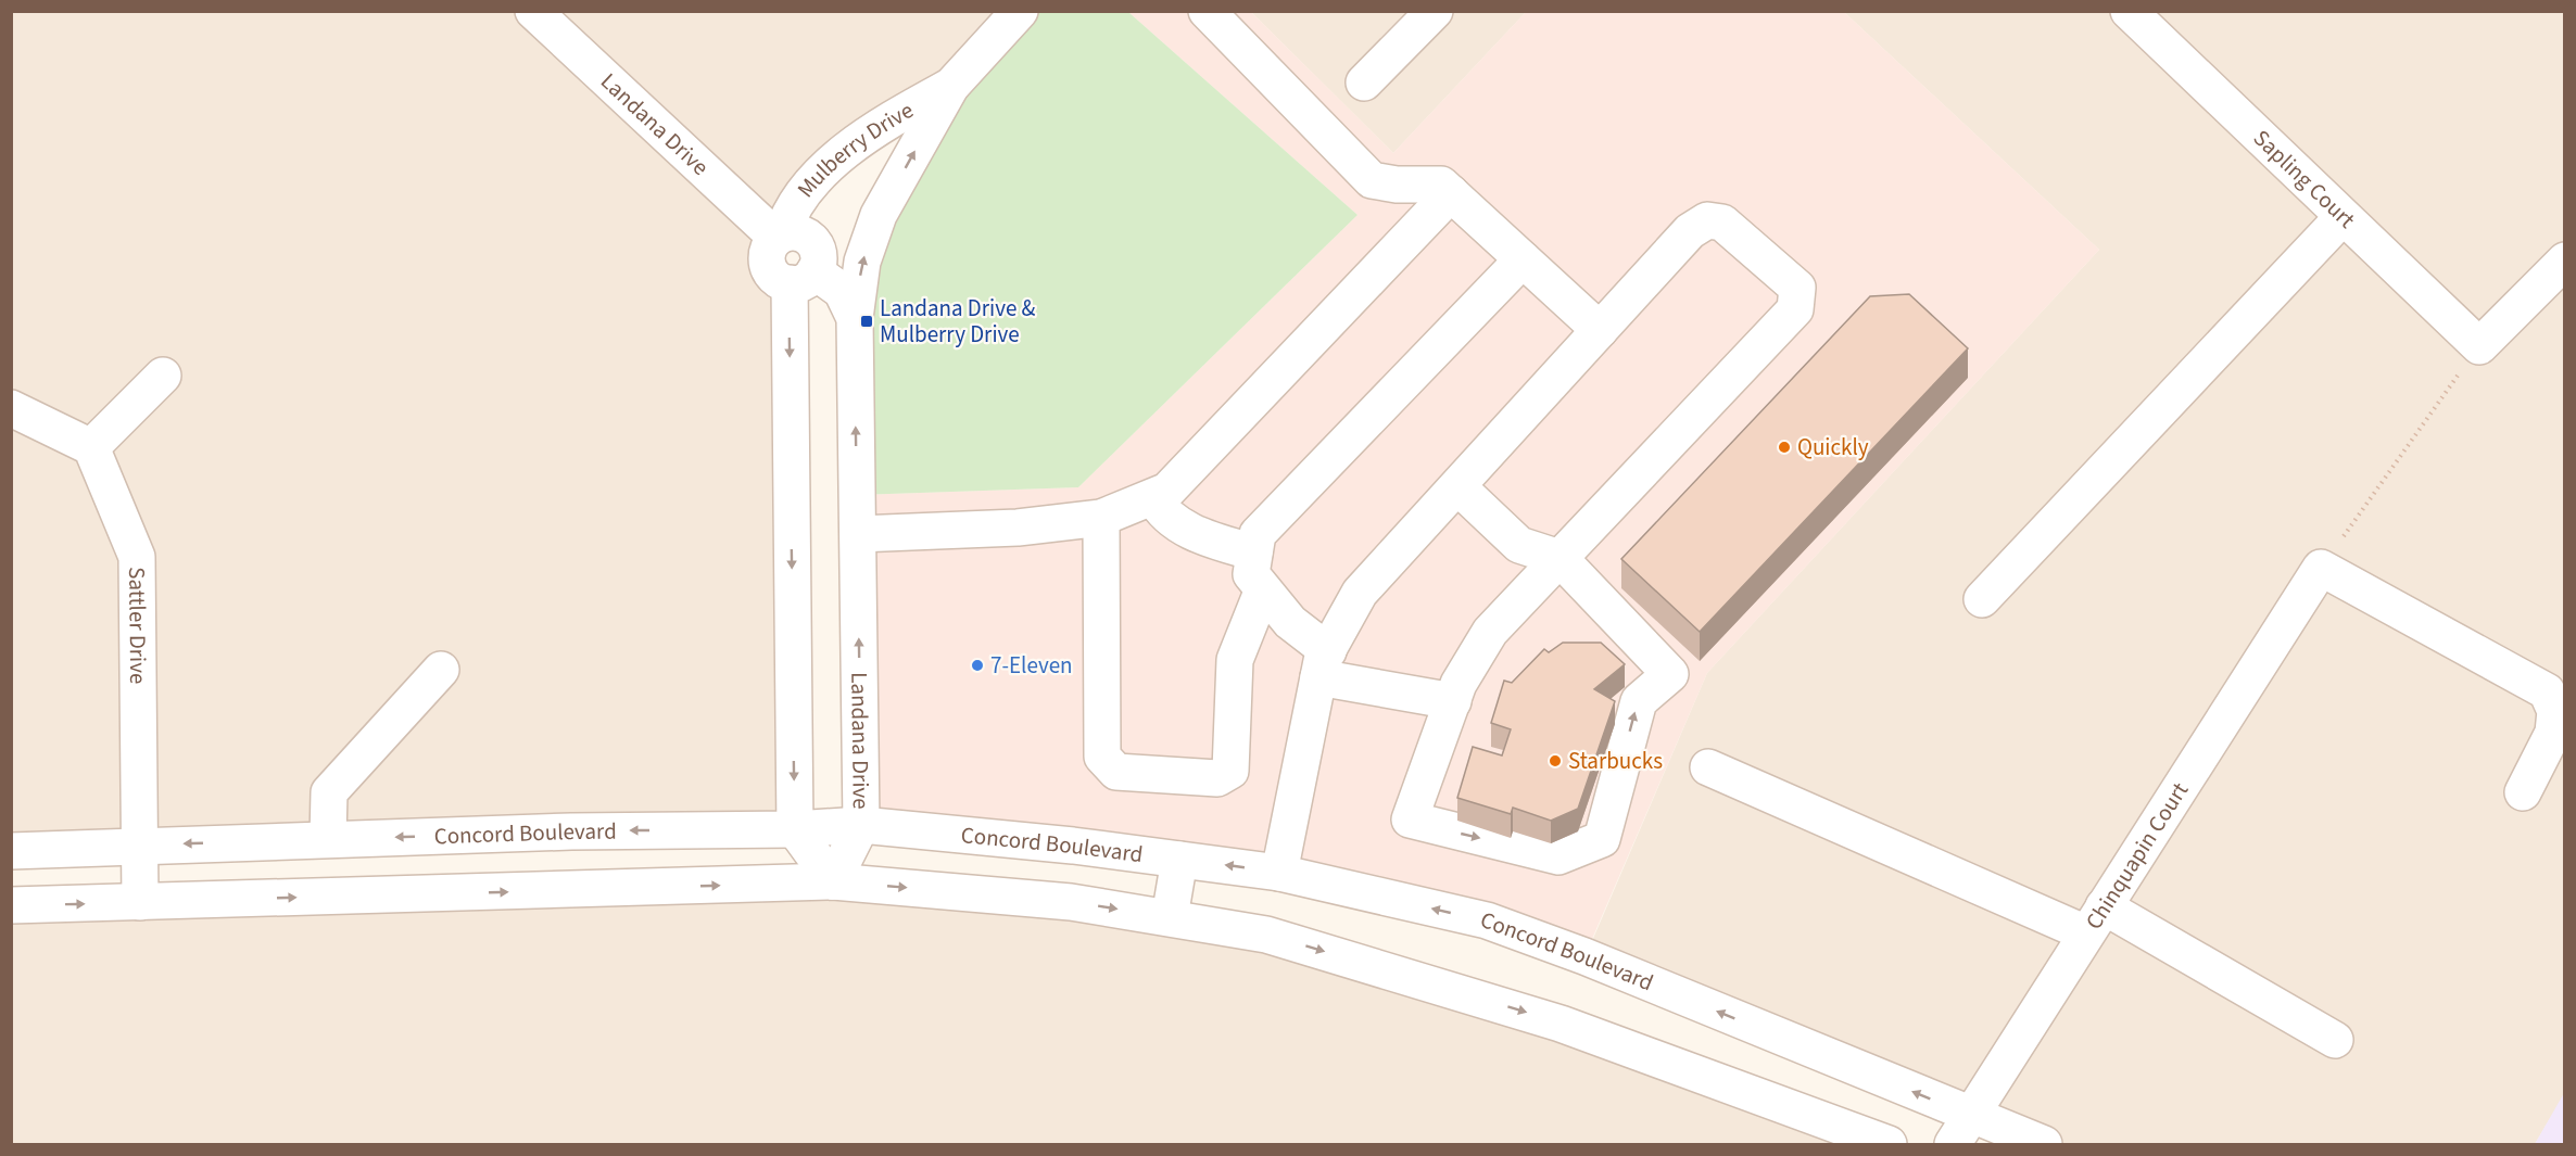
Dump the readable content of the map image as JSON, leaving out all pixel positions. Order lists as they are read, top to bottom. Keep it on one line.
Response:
{"streets":{"street":["Landana Drive","Mulberry Drive","Sapling Court","Sattler Drive","Concord Boulevard","Chinquapin Court"]},"crossings":[["Landana Drive","Mulberry Drive"],["Landana Drive","Concord Boulevard"],["Sattler Drive","Concord Boulevard"],["Concord Boulevard","Chinquapin Court"]],"one_way":["Mulberry Drive"],"places":{"transit":["Landana Drive & Mulberry Drive"],"other":["Quickly","7-Eleven","Starbucks"]}}
